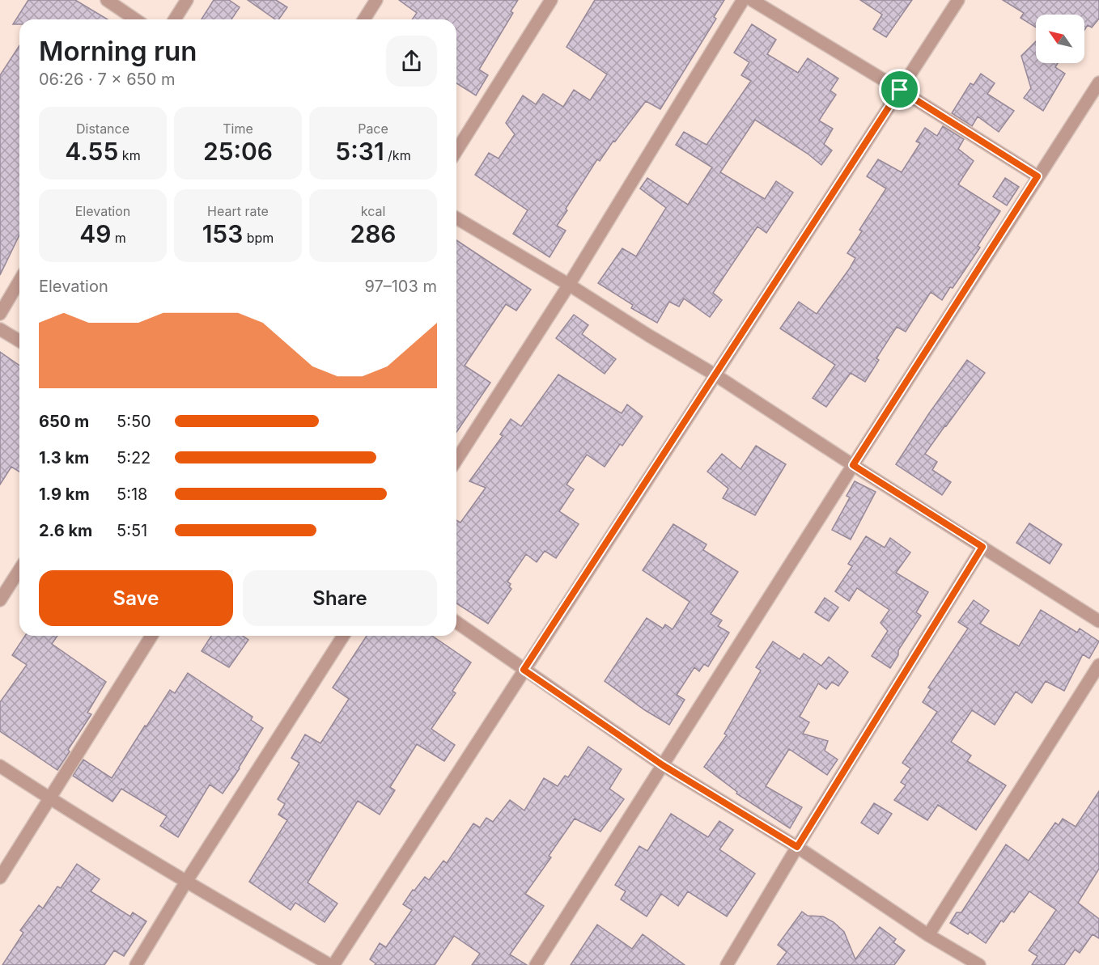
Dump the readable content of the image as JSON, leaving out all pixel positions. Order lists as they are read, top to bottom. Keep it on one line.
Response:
{"north":"top left","page":{"heading":["Morning run","06:26 · 7 × 650 m"],"stats":[["Distance","4.55 km"],["Time","25:06"],["Pace","5:31 /km"],["Elevation","49 m"],["Heart rate","153 bpm"],["kcal","286"]],"chart":["Elevation","97–103 m"],"list":[{"name":"650 m","note":"5:50"},{"name":"1.3 km","note":"5:22"},{"name":"1.9 km","note":"5:18"},{"name":"2.6 km","note":"5:51"}],"buttons":["Save","Share"]}}
